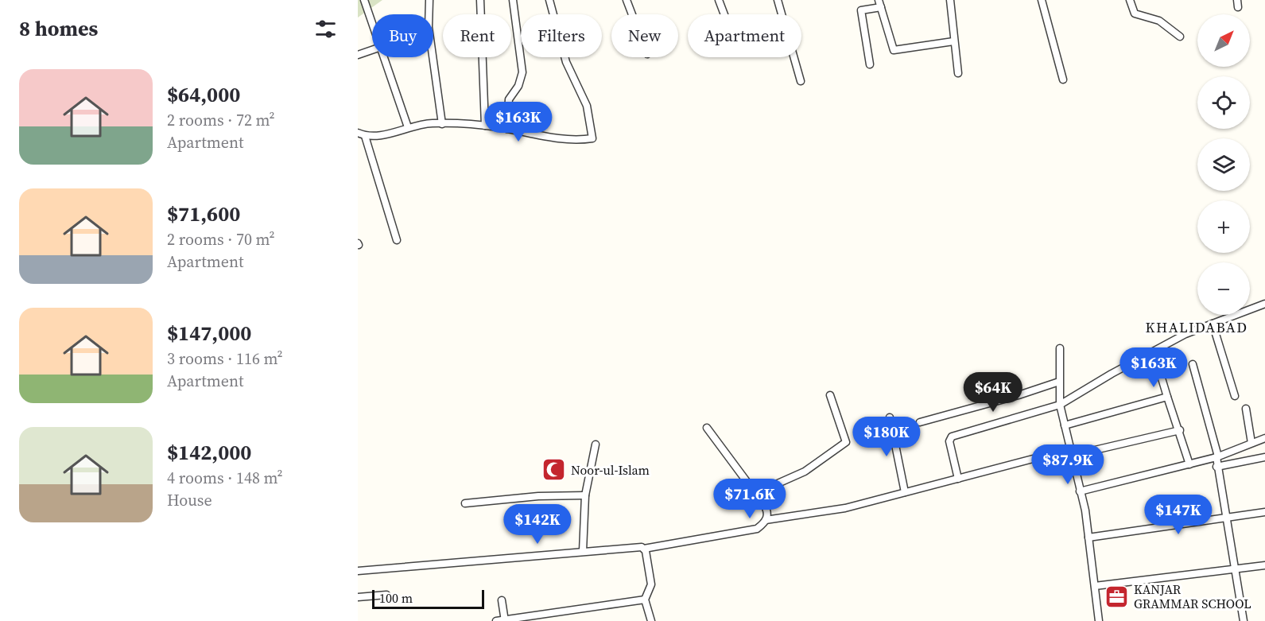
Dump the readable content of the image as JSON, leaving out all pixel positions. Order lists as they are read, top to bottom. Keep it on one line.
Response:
{"districts":["KHALIDABAD"],"places":{"mosque":["Noor-ul-Islam"],"office":["KANJAR GRAMMAR SCHOOL"]},"scale_bar":"100 m","north":"top right","page":{"heading":"8 homes","map_buttons":["+","−"],"chip":["Buy","Rent","Filters","New","Apartment"],"list":[{"name":"$64,000","note":"2 rooms · 72 m² · Apartment"},{"name":"$71,600","note":"2 rooms · 70 m² · Apartment"},{"name":"$147,000","note":"3 rooms · 116 m² · Apartment"},{"name":"$142,000","note":"4 rooms · 148 m² · House"}],"price":["$163K","$163K","$64K","$180K","$87.9K","$71.6K","$147K","$142K"],"scale":"100 m"}}
